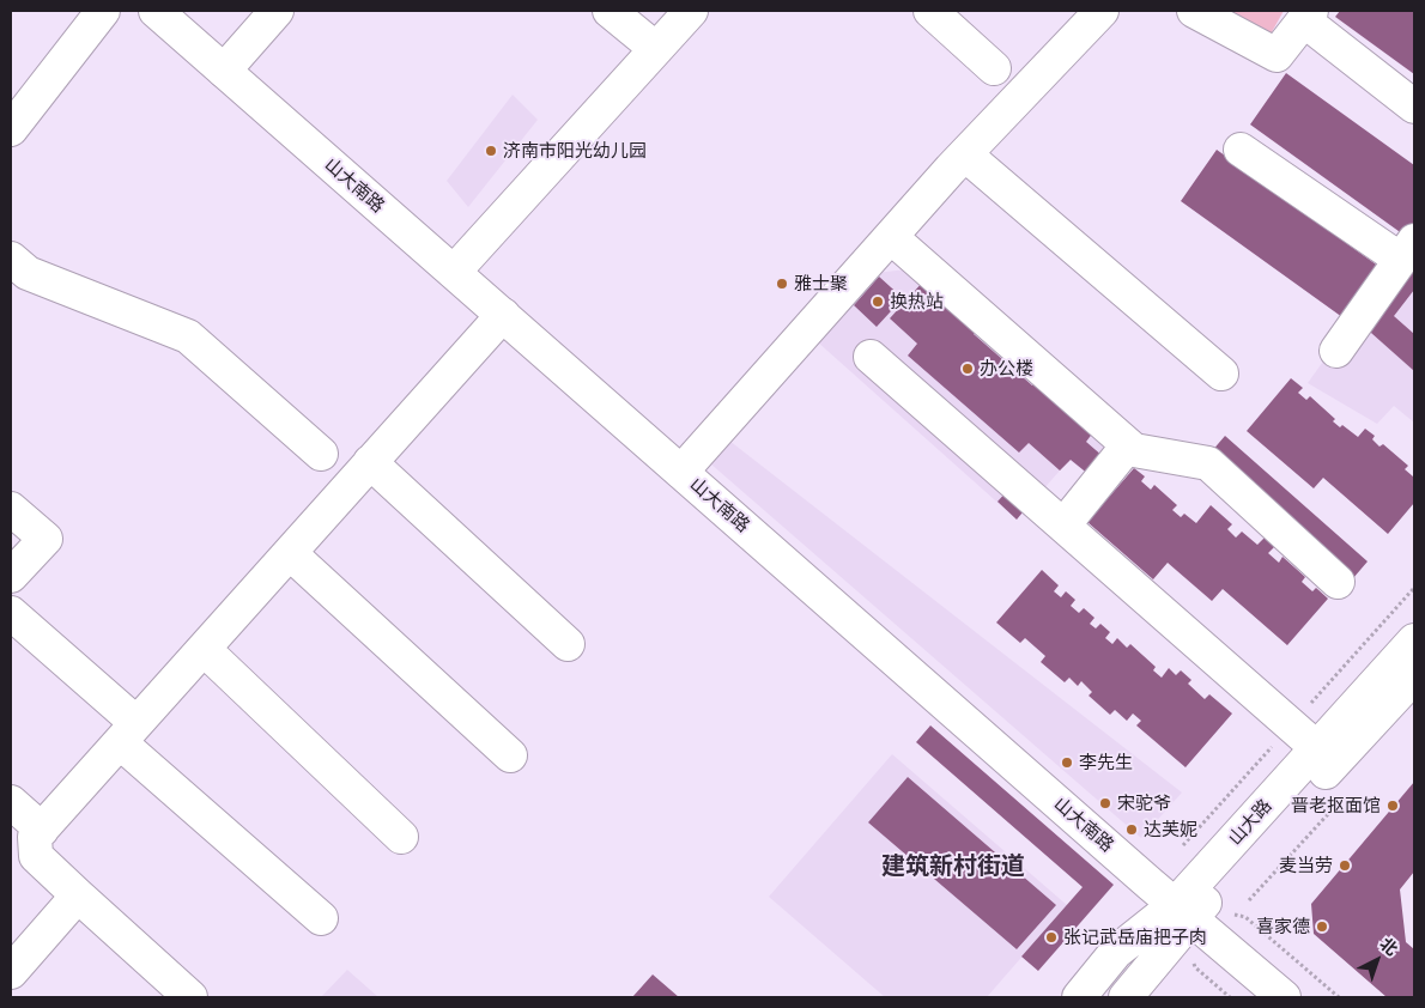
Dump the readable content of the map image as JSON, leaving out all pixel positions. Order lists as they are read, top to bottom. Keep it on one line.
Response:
{"streets":{"street":["山大南路","山大路"]},"crossings":[["山大南路","山大路"]],"districts":["建筑新村街道"],"places":["济南市阳光幼儿园","雅士聚","换热站","办公楼","李先生","宋驼爷","晋老抠面馆","达芙妮","麦当劳","喜家德","张记武岳庙把子肉"],"north":"top right"}
